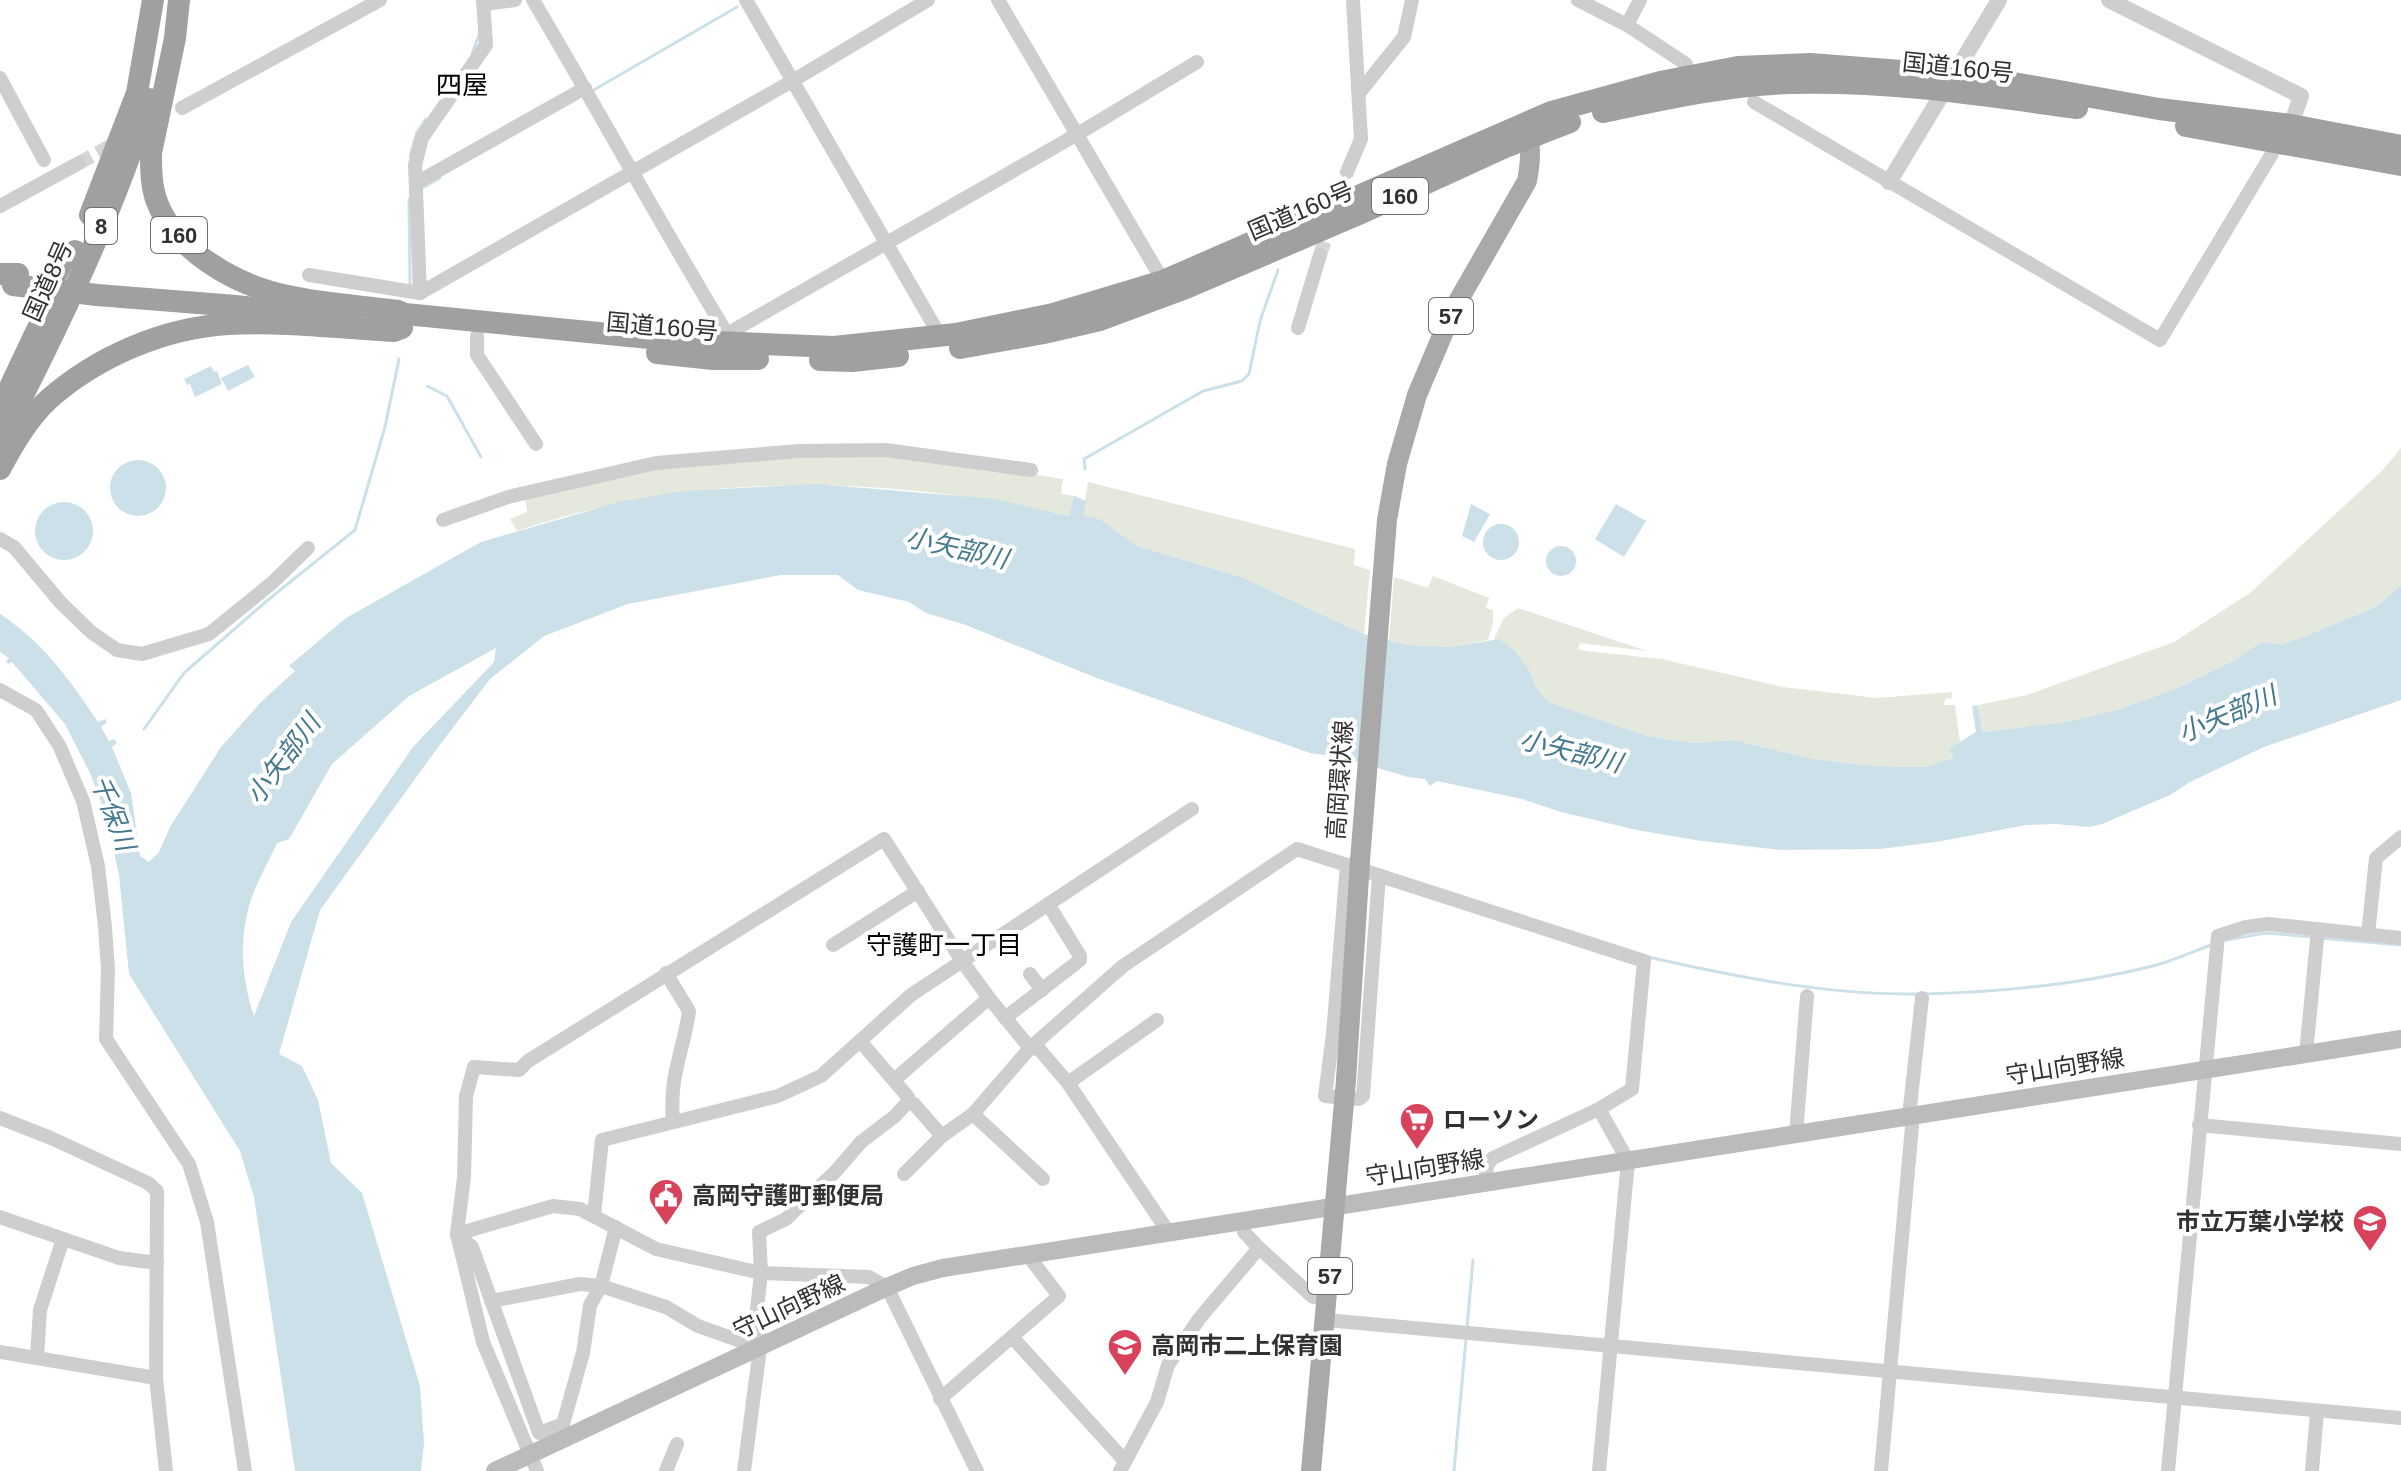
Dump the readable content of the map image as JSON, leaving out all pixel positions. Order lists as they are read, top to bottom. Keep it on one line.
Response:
{"streets":{"highway":["国道160号","160","8","国道8号"],"main road":["57","高岡環状線","守山向野線"]},"crossings":[["国道160号","160"],["国道160号","高岡環状線"],["高岡環状線","守山向野線"]],"districts":["四屋","守護町一丁目"],"water":["小矢部川","千保川"],"places":{"supermarket":["ローソン"],"public building":["高岡守護町郵便局"],"school or university":["市立万葉小学校","高岡市二上保育園"]}}
